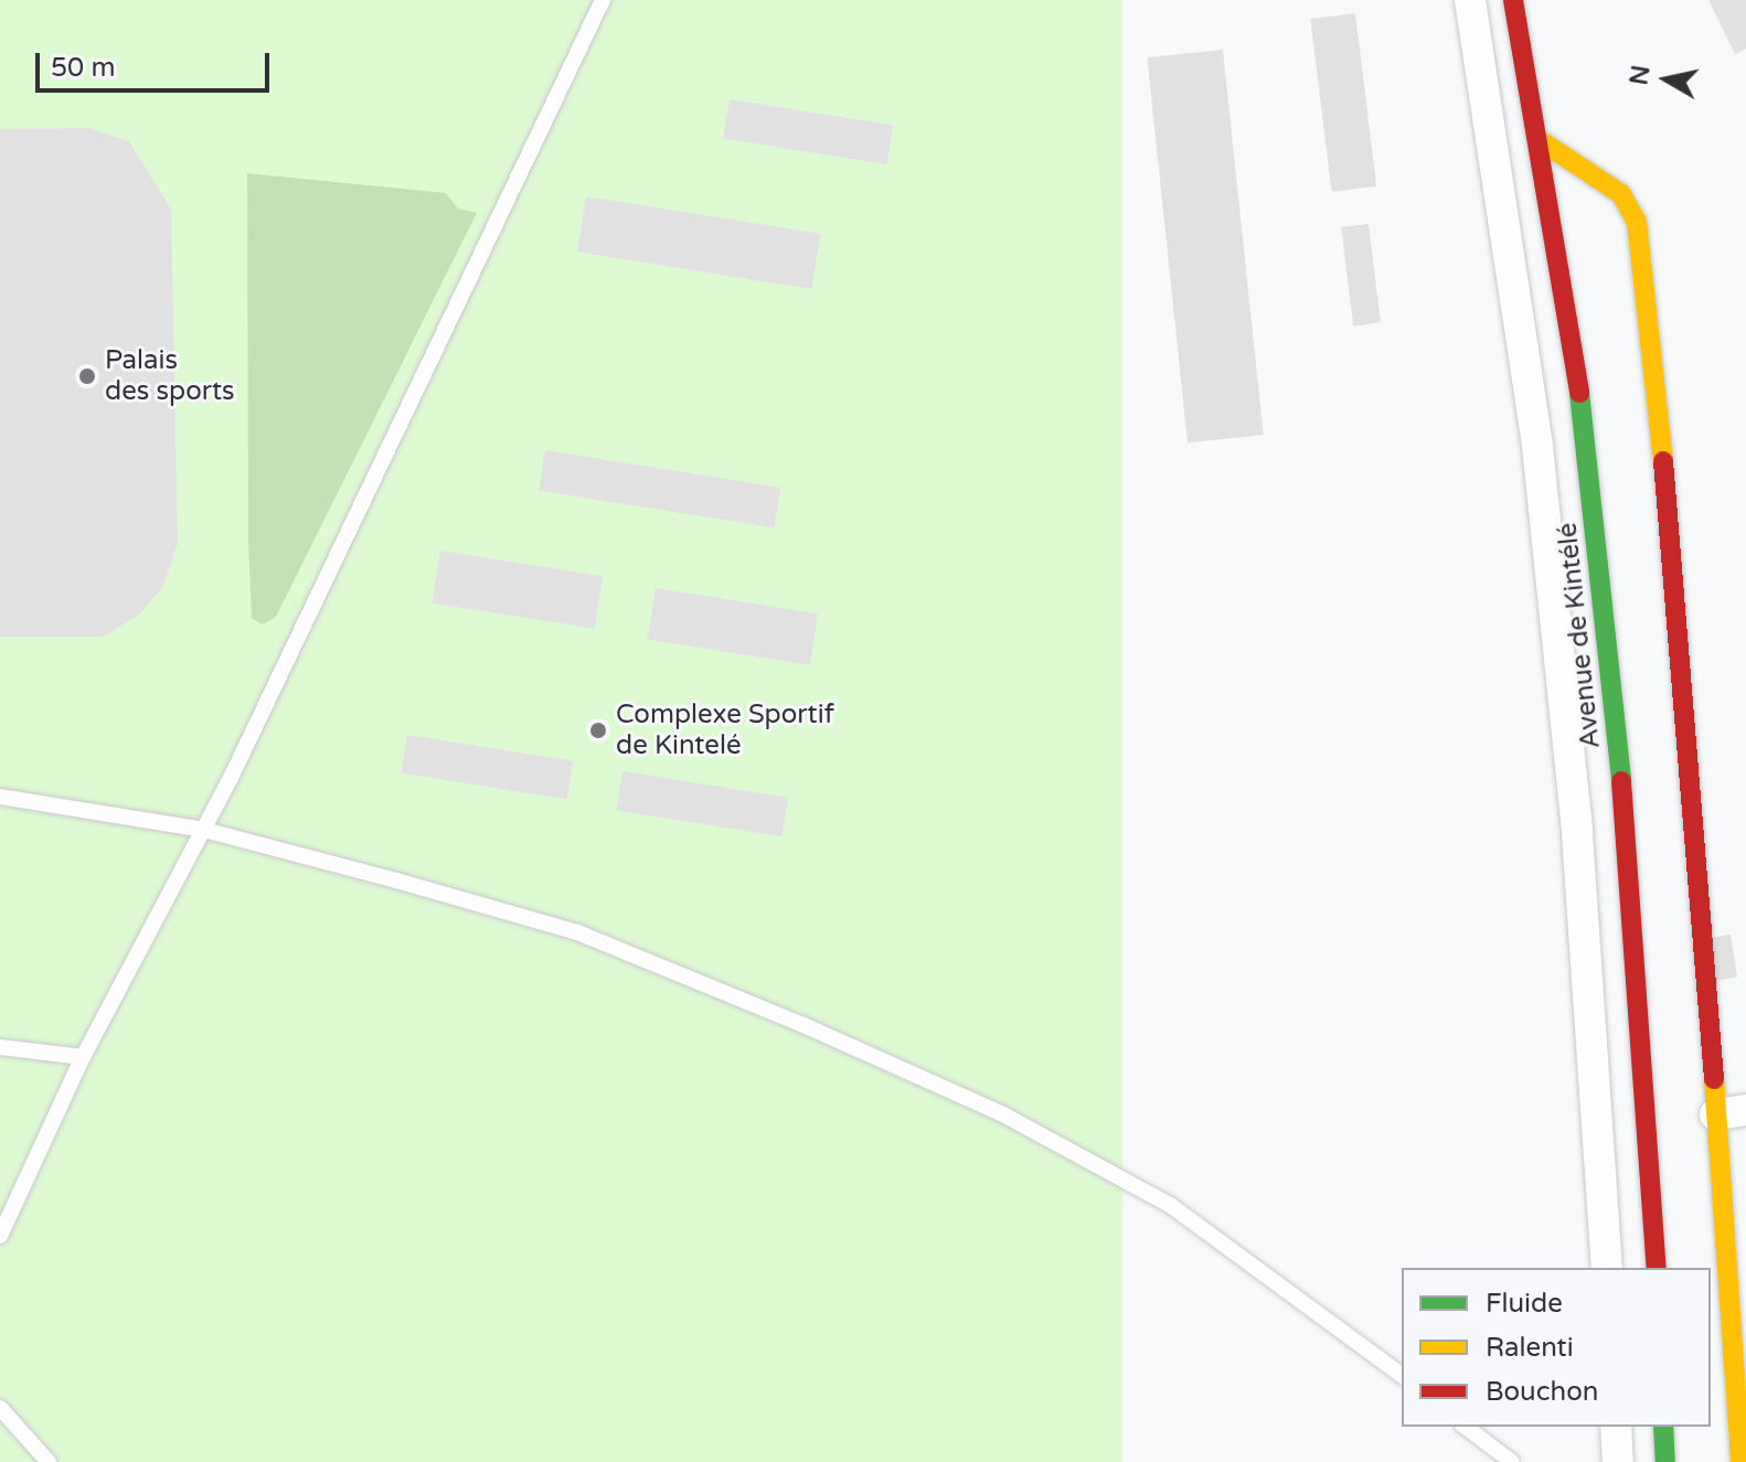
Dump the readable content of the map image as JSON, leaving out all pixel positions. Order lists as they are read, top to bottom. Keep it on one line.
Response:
{"streets":{"street":["Avenue de Kintélé"]},"places":["Palais des sports","Complexe Sportif de Kintelé"],"legend":["Fluide","Ralenti","Bouchon"],"scale_bar":"50 m","north":"left"}
